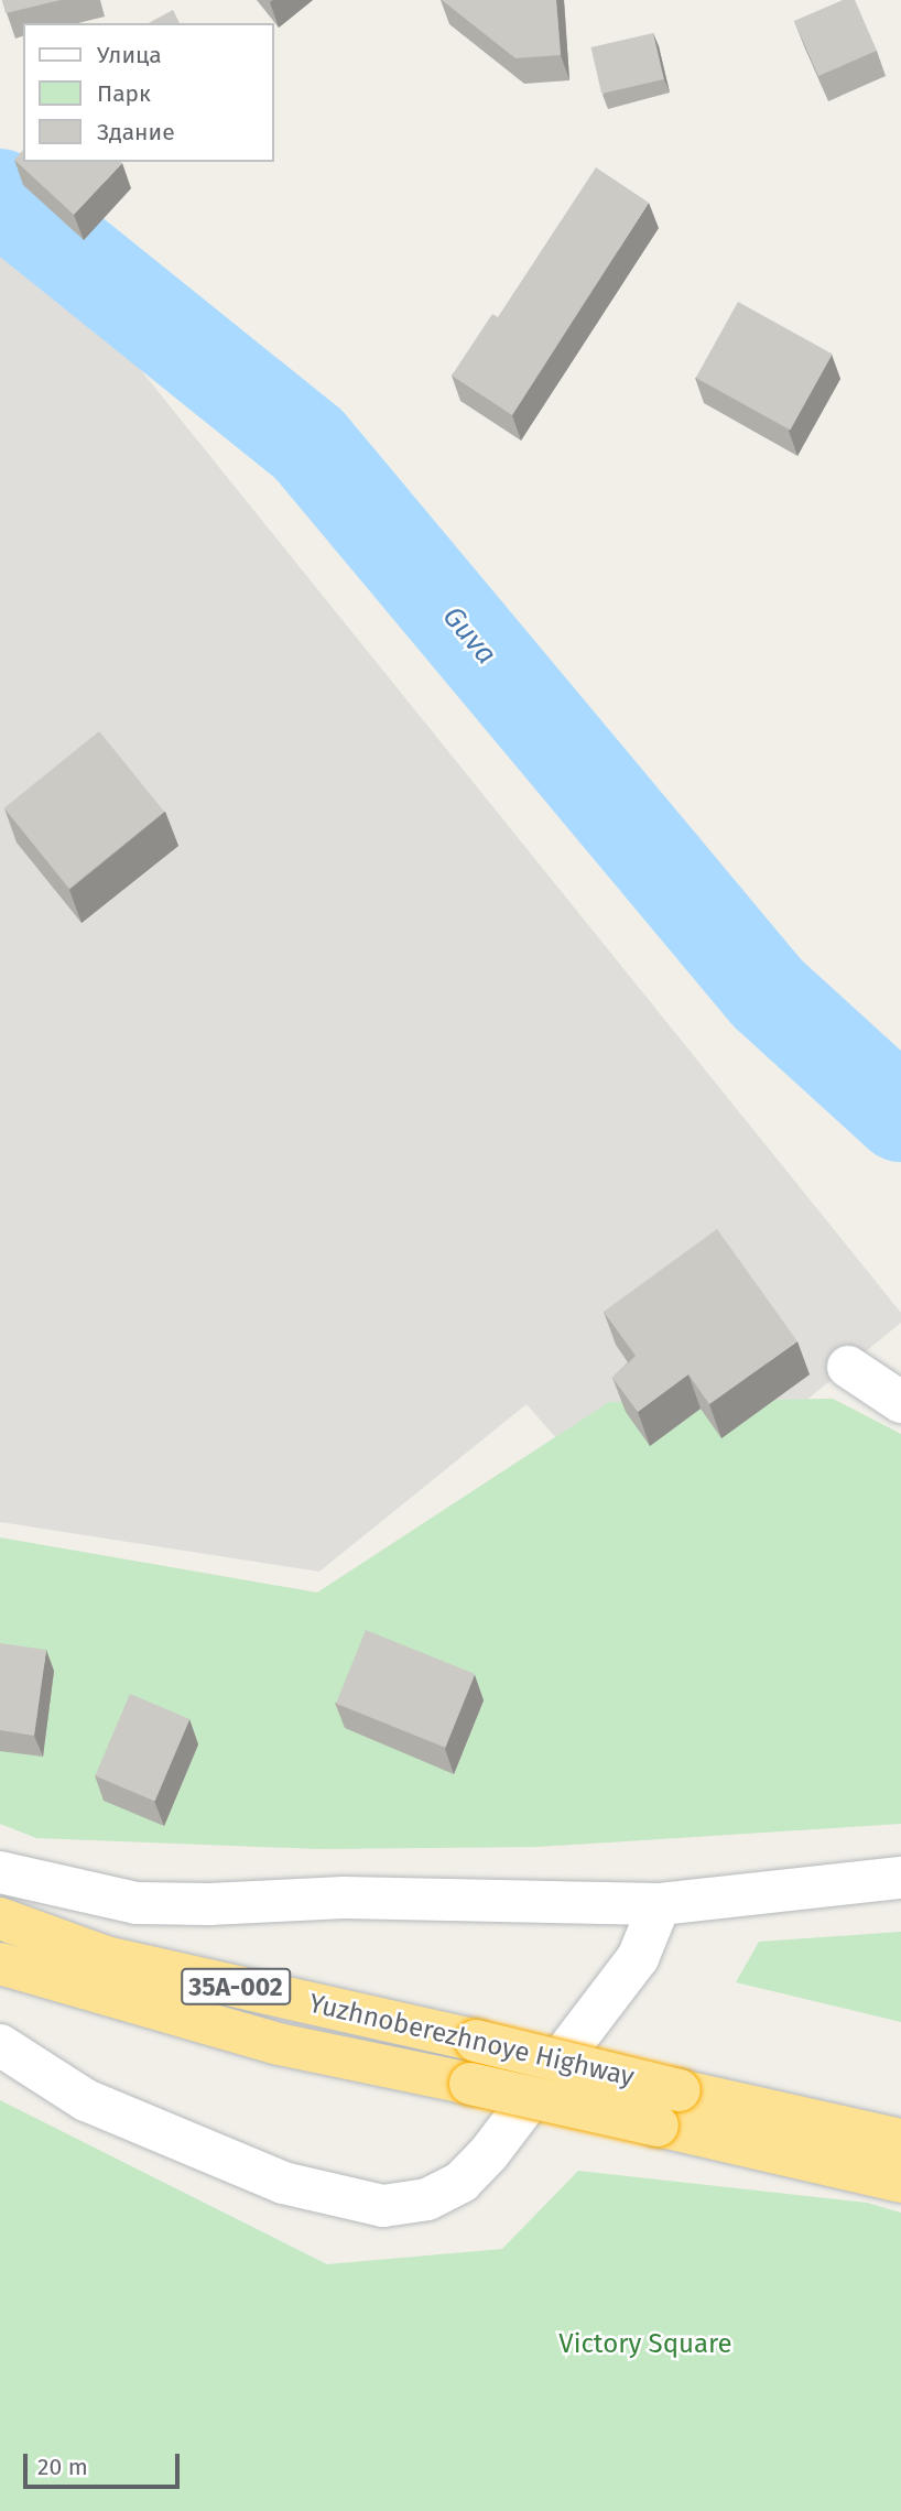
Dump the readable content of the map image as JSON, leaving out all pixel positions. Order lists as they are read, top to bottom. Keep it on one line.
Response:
{"streets":{"highway":["35А-002","Yuzhnoberezhnoye Highway"]},"water":["Guva"],"parks":["Victory Square"],"legend":["Улица","Парк","Здание"],"scale_bar":"20 m"}
